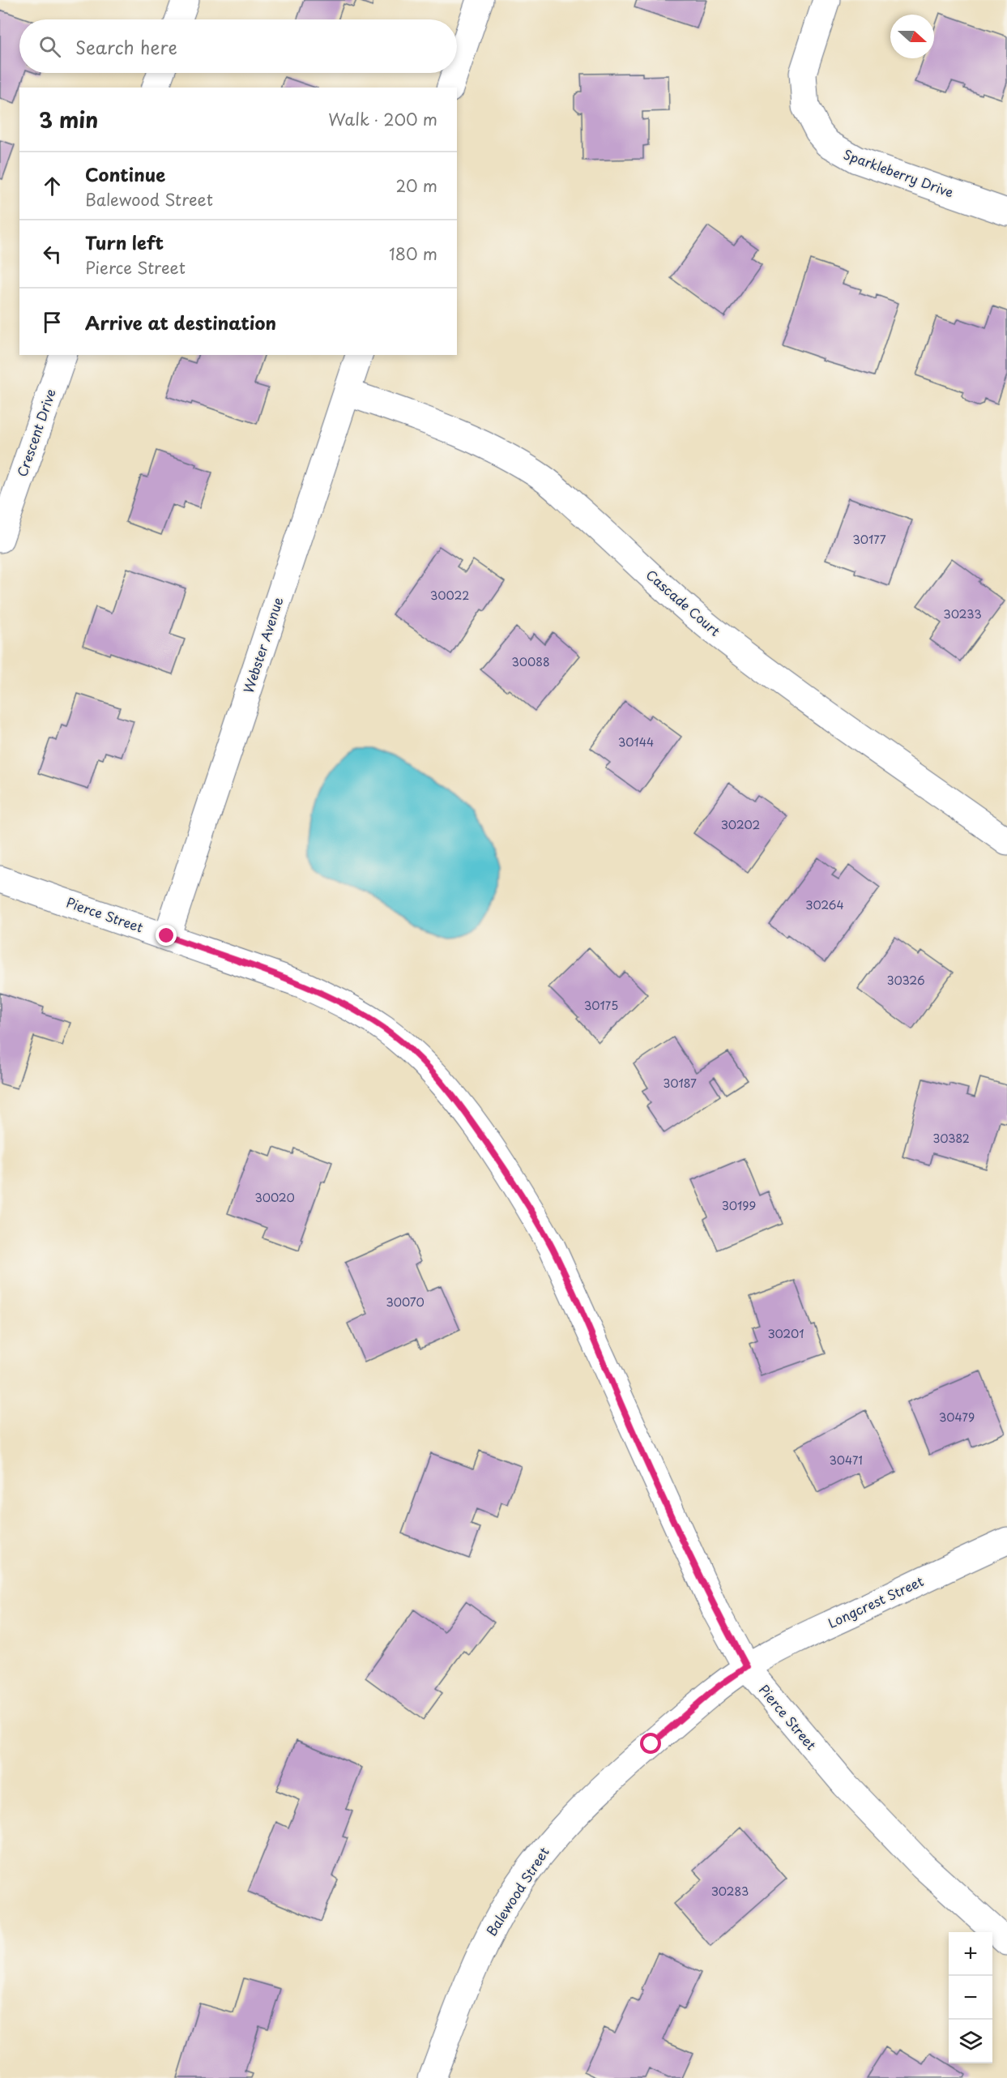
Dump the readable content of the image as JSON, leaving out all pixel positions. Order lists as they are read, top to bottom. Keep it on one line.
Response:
{"streets":{"street":["Sparkleberry Drive","Crescent Drive","Cascade Court","Webster Avenue","Pierce Street","Longcrest Street","Balewood Street"]},"crossings":[["Cascade Court","Webster Avenue"],["Webster Avenue","Pierce Street"],["Pierce Street","Longcrest Street"],["Pierce Street","Balewood Street"],["Longcrest Street","Balewood Street"]],"house_numbers":["30177","30022","30233","30088","30144","30202","30264","30326","30175","30187","30382","30020","30199","30070","30201","30479","30471","30283"],"north":"right","page":{"search":"Search here","heading":["3 min","Walk · 200 m"],"list":[["Continue","Balewood Street","20 m"],["Turn left","Pierce Street","180 m"],"Arrive at destination"],"map_buttons":["+","−"]}}
